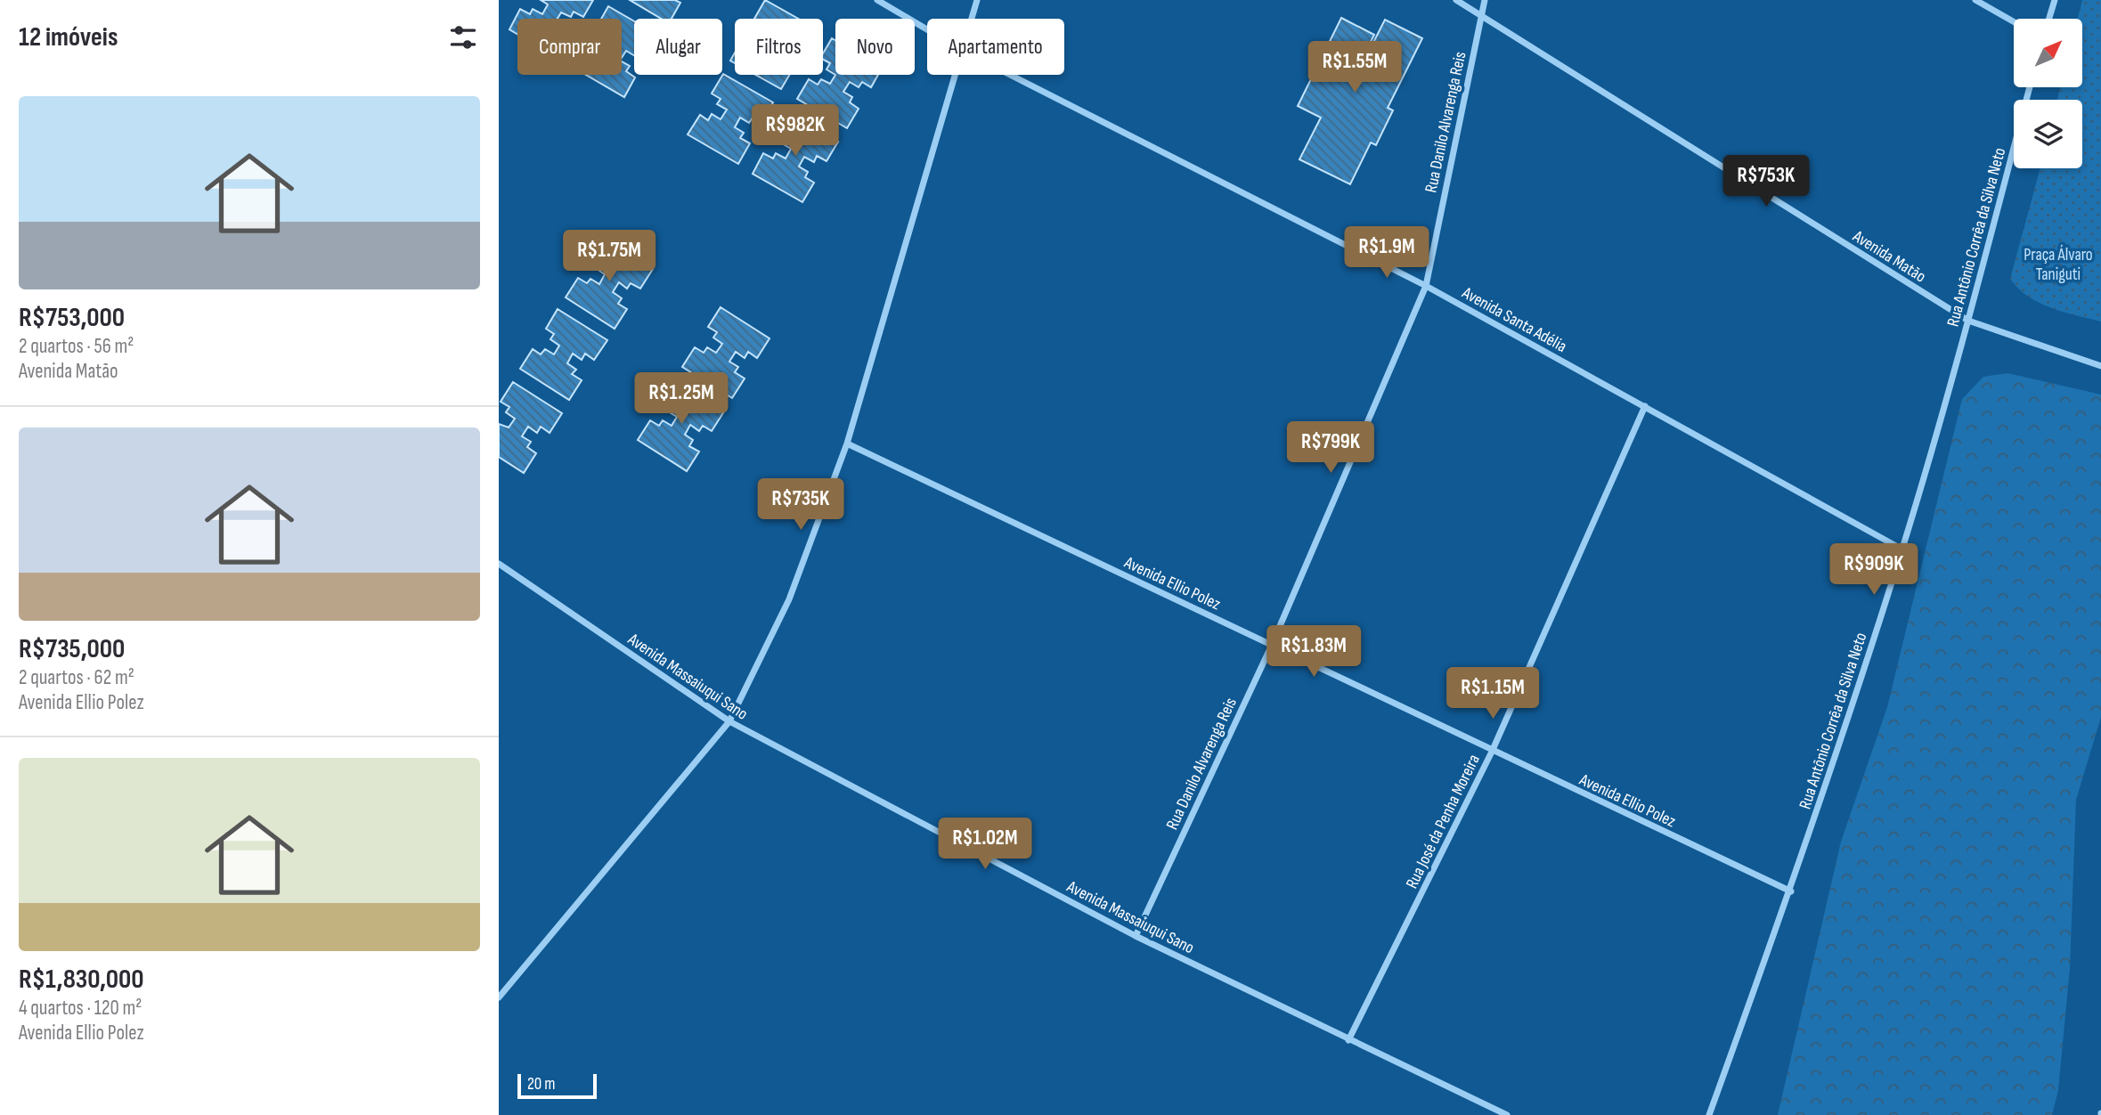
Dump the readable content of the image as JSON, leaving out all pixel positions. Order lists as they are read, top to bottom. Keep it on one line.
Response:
{"streets":{"street":["Rua Danilo Alvarenga Reis","Rua Antônio Corrêa da Silva Neto","Avenida Matão","Avenida Santa Adélia","Avenida Ellio Polez","Avenida Massaiuqui Sano","Rua José da Penha Moreira"]},"crossings":[["Rua Danilo Alvarenga Reis","Avenida Matão"],["Rua Danilo Alvarenga Reis","Avenida Santa Adélia"],["Rua Danilo Alvarenga Reis","Avenida Ellio Polez"],["Rua Danilo Alvarenga Reis","Avenida Massaiuqui Sano"],["Rua Antônio Corrêa da Silva Neto","Avenida Matão"],["Rua Antônio Corrêa da Silva Neto","Avenida Santa Adélia"],["Rua Antônio Corrêa da Silva Neto","Avenida Ellio Polez"],["Avenida Santa Adélia","Rua José da Penha Moreira"],["Avenida Ellio Polez","Rua José da Penha Moreira"],["Avenida Massaiuqui Sano","Rua José da Penha Moreira"]],"parks":["Praça Álvaro Taniguti"],"scale_bar":"20 m","north":"top right","page":{"heading":"12 imóveis","chip":["Comprar","Alugar","Filtros","Novo","Apartamento"],"price":["R$1.55M","R$982K","R$753K","R$1.9M","R$1.75M","R$1.25M","R$799K","R$735K","R$909K","R$1.83M","R$1.15M","R$1.02M"],"list":[{"name":"R$753,000","note":"2 quartos · 56 m² · Avenida Matão"},{"name":"R$735,000","note":"2 quartos · 62 m² · Avenida Ellio Polez"},{"name":"R$1,830,000","note":"4 quartos · 120 m² · Avenida Ellio Polez"}],"scale":"20 m"}}
